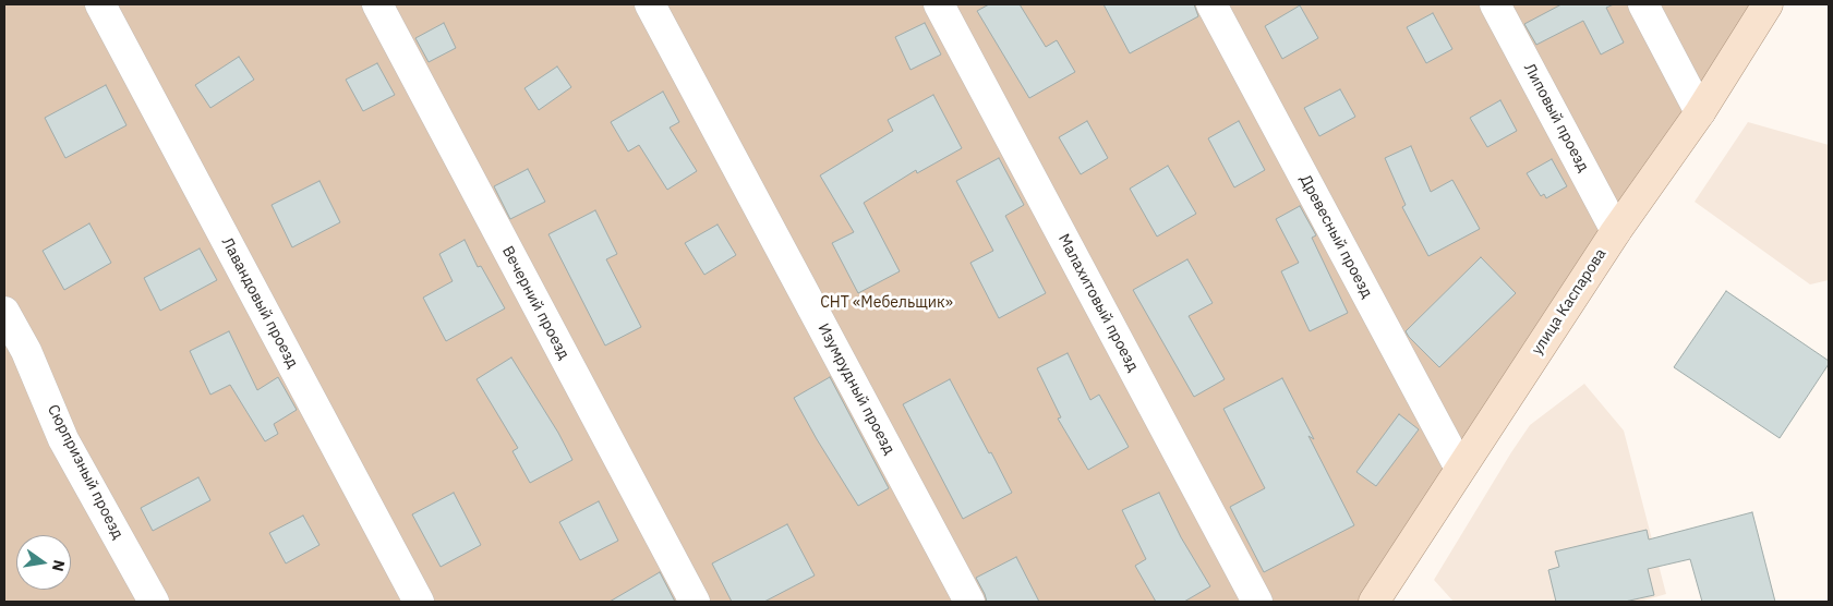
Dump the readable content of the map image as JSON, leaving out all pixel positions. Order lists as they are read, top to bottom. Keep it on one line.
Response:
{"streets":{"main road":["улица Каспарова"],"street":["Липовый проезд","Древесный проезд","Лавандовый проезд","Вечерний проезд","Малахитовый проезд","Изумрудный проезд","Сюрпризный проезд"]},"crossings":[["Липовый проезд","улица Каспарова"],["Древесный проезд","улица Каспарова"]],"parks":["СНТ «Мебельщик»"],"north":"right"}
